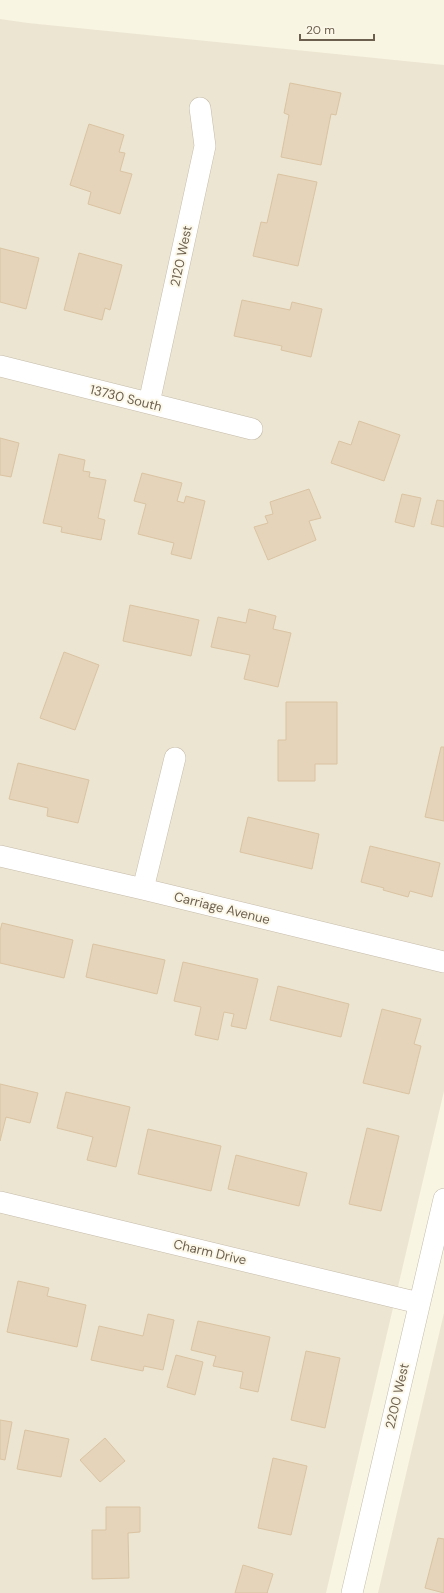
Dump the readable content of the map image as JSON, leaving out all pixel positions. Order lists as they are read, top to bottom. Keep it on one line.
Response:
{"streets":{"street":["2120 West","13730 South","Carriage Avenue","Charm Drive","2200 West"]},"crossings":[["2120 West","13730 South"],["Charm Drive","2200 West"]],"scale_bar":"20 m"}
